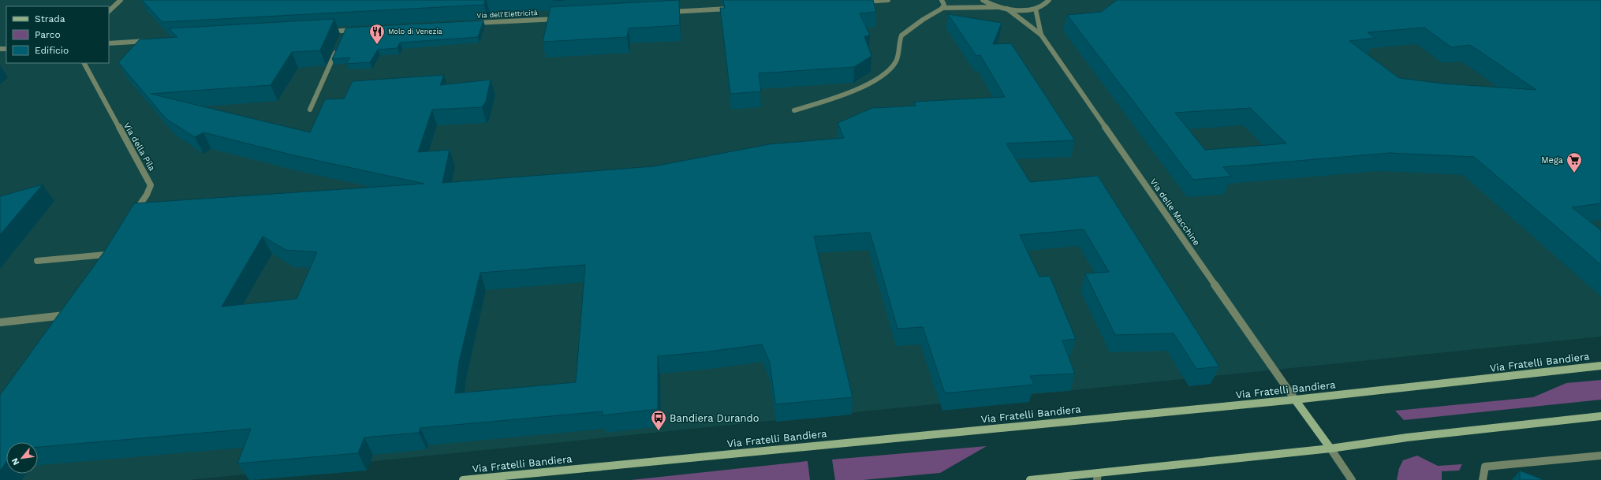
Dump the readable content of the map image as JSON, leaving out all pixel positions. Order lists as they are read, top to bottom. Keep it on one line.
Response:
{"streets":{"main road":["Via Fratelli Bandiera"],"street":["Via dell'Elettricità","Via della Pila","Via delle Macchine"]},"crossings":[["Via delle Macchine","Via Fratelli Bandiera"]],"places":{"restaurant":["Molo di Venezia"],"supermarket":["Mega"],"bus stop":["Bandiera Durando"]},"legend":["Strada","Parco","Edificio"],"north":"bottom left"}
